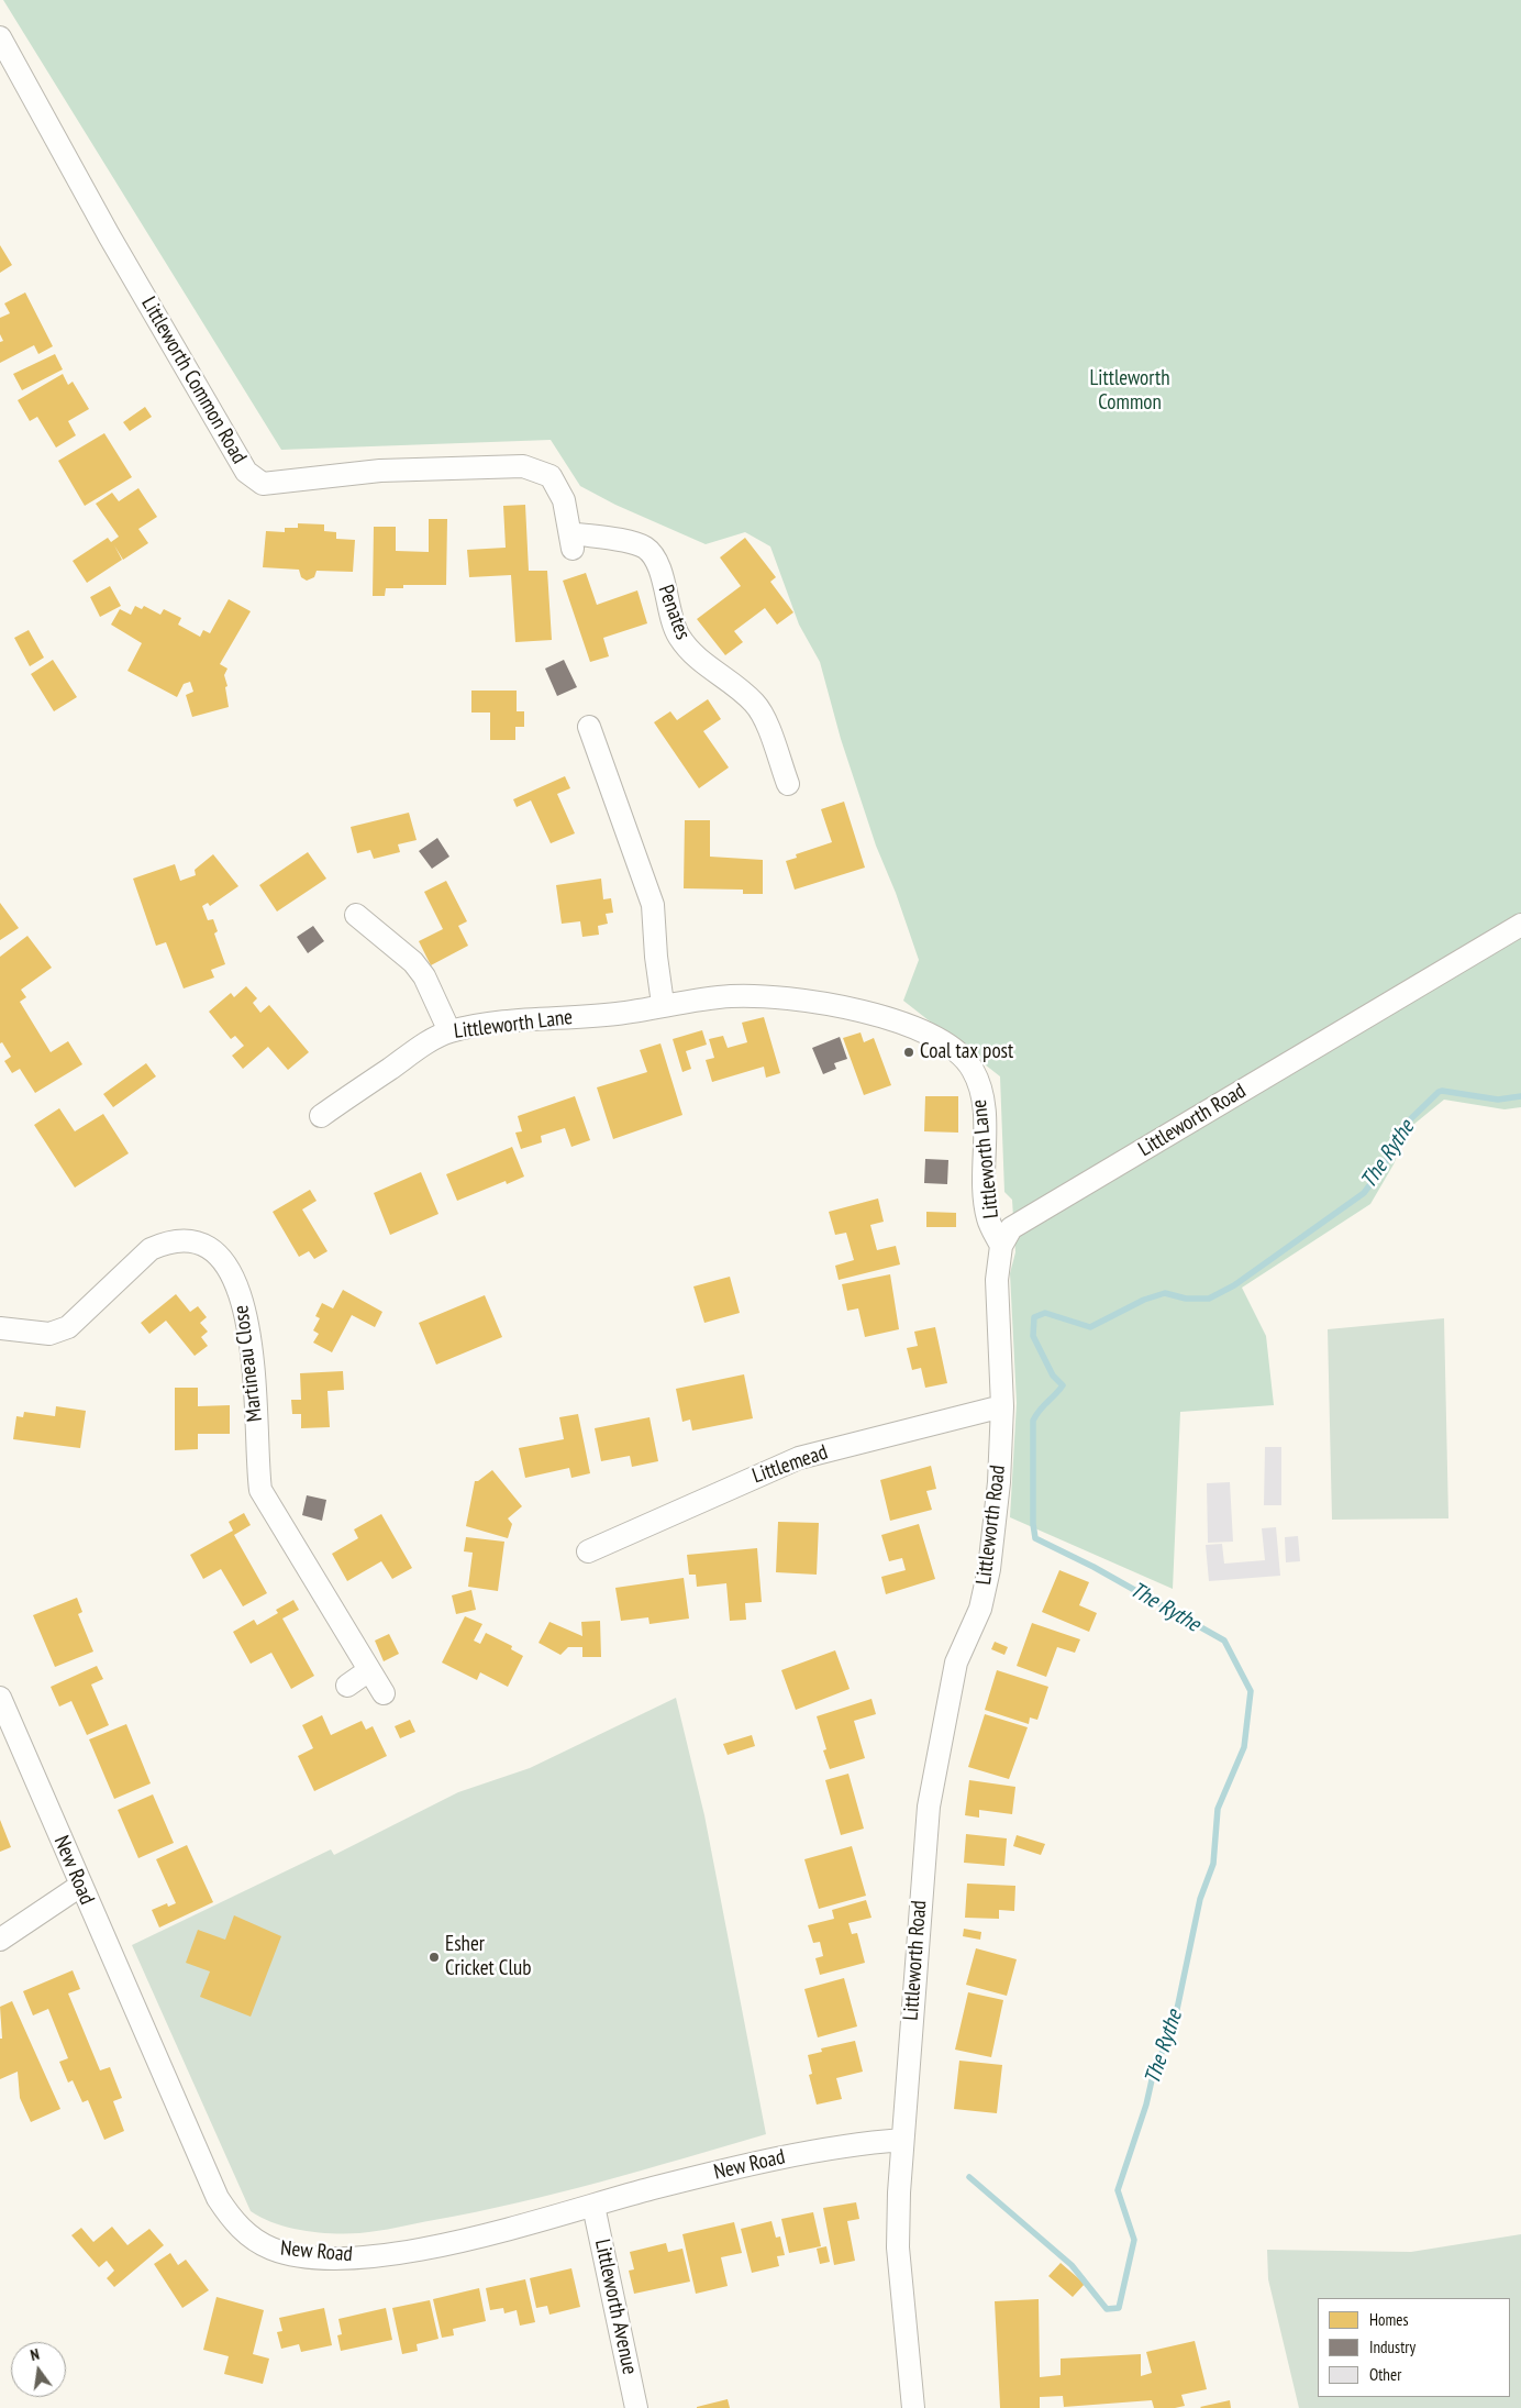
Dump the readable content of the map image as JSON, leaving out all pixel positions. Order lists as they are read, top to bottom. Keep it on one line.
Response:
{"streets":{"street":["Littleworth Common Road","Penates","Littleworth Lane","Littleworth Road","Martineau Close","Littlemead","New Road","Littleworth Avenue"]},"crossings":[["Littleworth Common Road","Penates"],["Littleworth Lane","Littleworth Road"],["Littleworth Road","Littlemead"],["Littleworth Road","New Road"],["New Road","Littleworth Avenue"]],"water":["The Rythe"],"parks":["Littleworth Common"],"places":["Coal tax post","Esher Cricket Club"],"legend":["Homes","Industry","Other"],"north":"top"}
